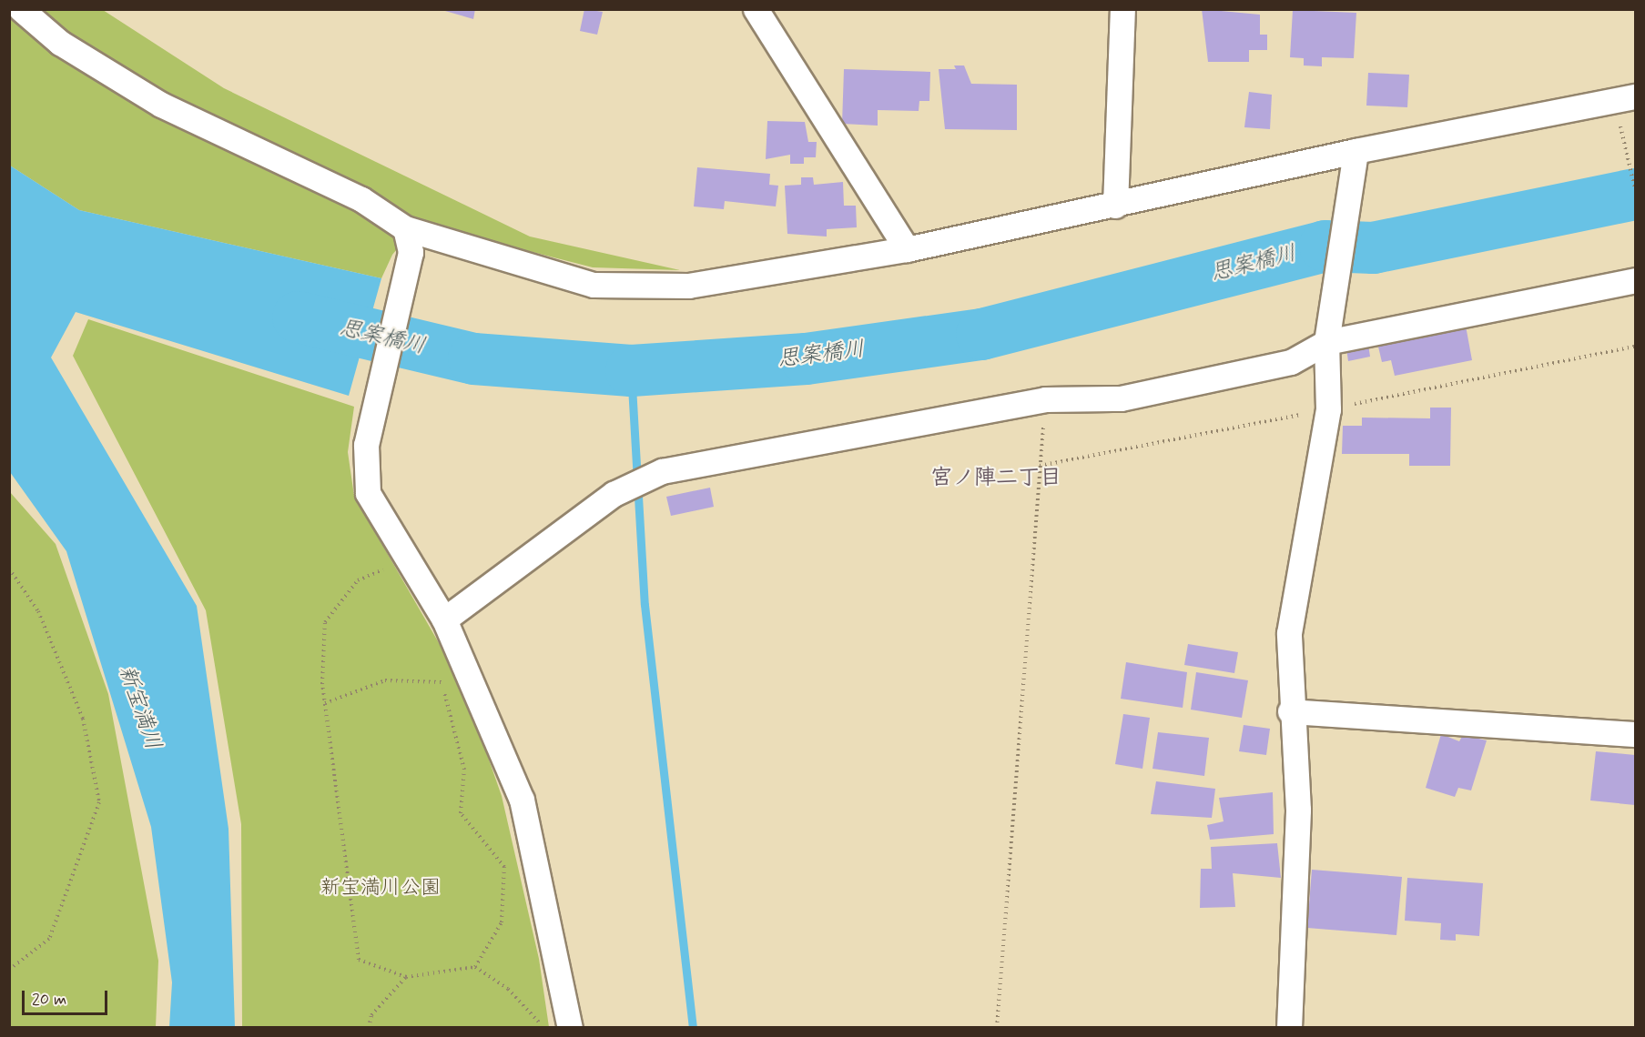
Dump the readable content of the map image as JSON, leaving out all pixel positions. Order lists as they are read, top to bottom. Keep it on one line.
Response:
{"districts":["宮ノ陣二丁目"],"water":["思案橋川","新宝満川"],"parks":["新宝満川公園"],"scale_bar":"20 m"}
